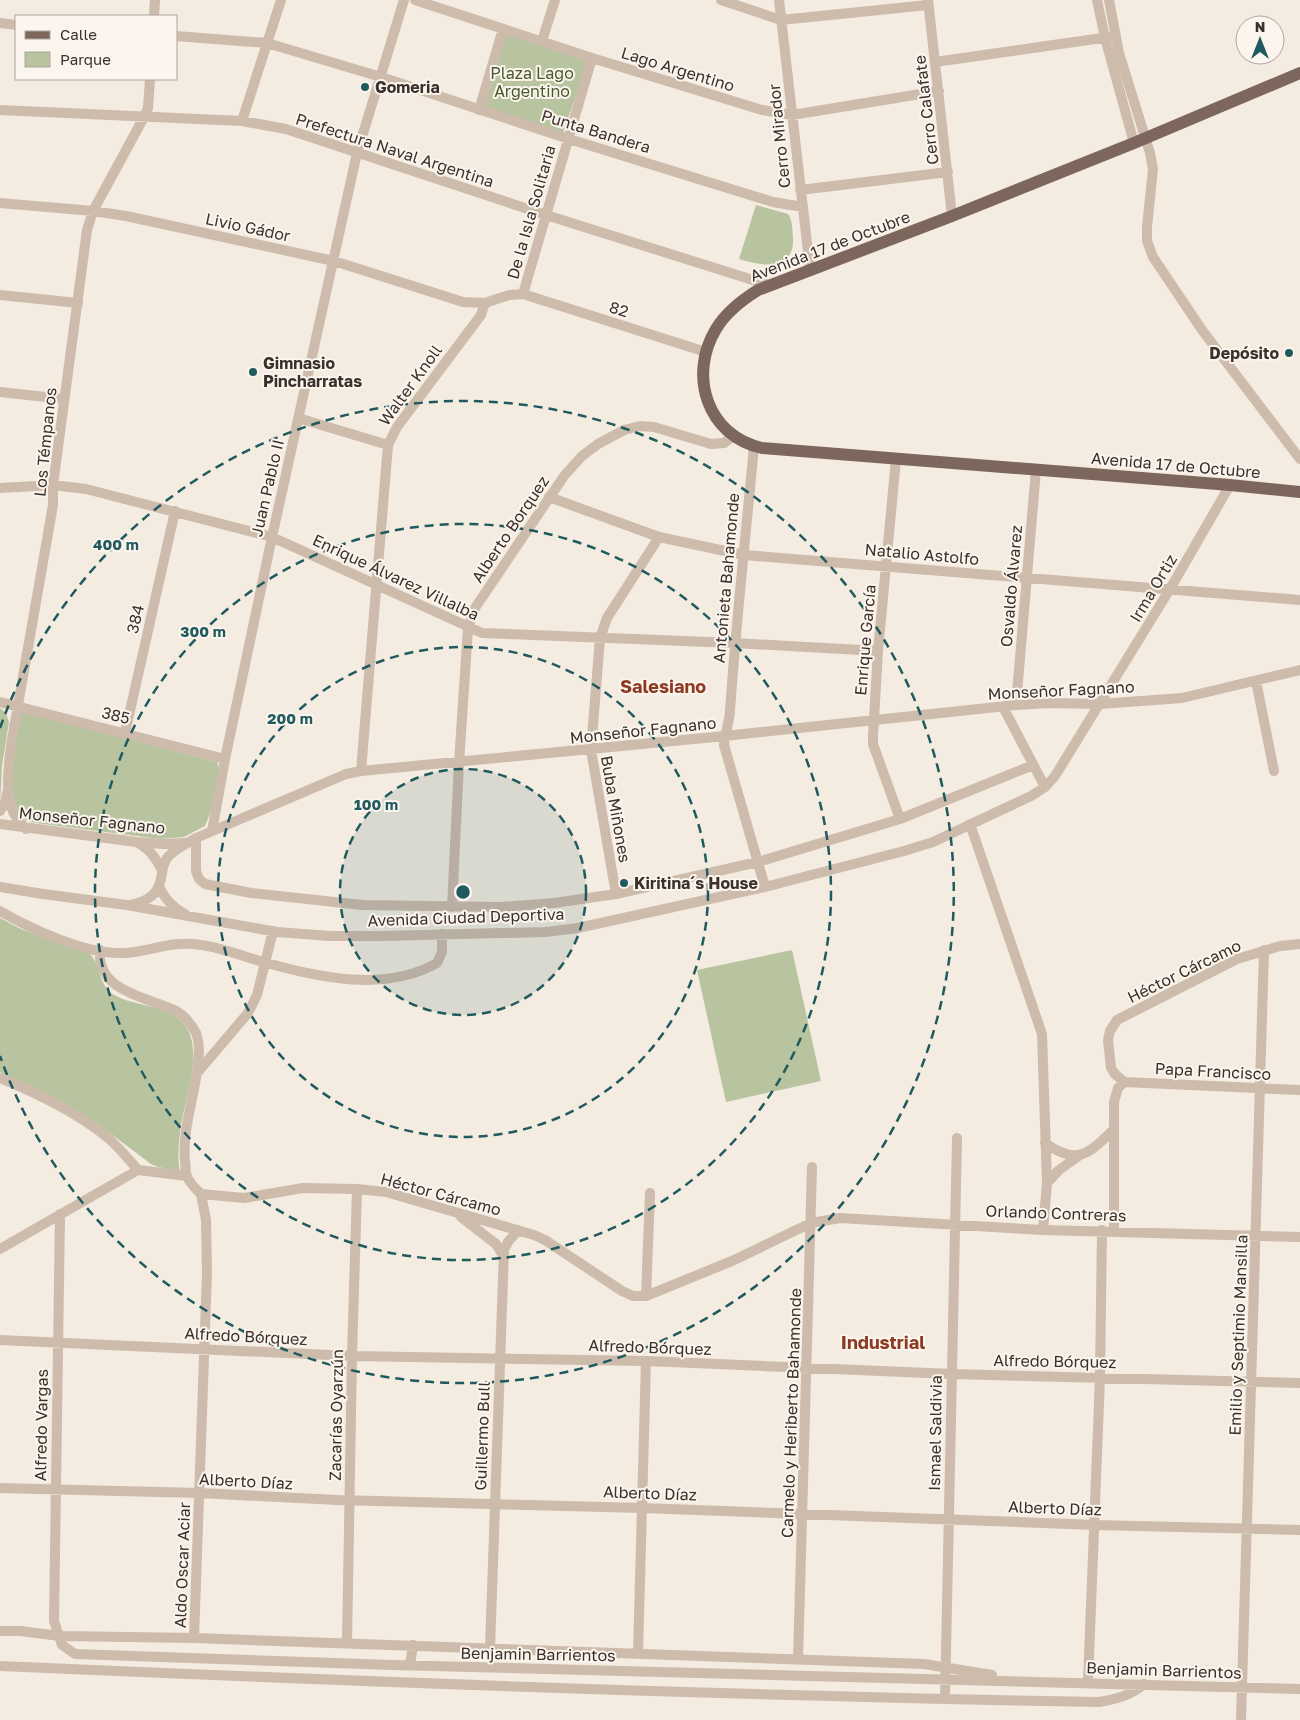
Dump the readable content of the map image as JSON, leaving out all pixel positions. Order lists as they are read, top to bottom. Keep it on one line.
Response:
{"streets":{"main road":["Avenida 17 de Octubre"],"street":["Lago Argentino","Cerro Calafate","Punta Bandera","Cerro Mirador","Prefectura Naval Argentina","De la Isla Solitaria","Livio Gádor","82","Walter Knoll","Los Témpanos","Juan Pablo II","Alberto Borquez","Natalio Astolfo","Enrique Álvarez Villalba","Antonieta Bahamonde","Osvaldo Álvarez","Irma Ortiz","384","Enrique García","Monseñor Fagnano","385","Buba Miñones","Avenida Ciudad Deportiva","Héctor Cárcamo","Papa Francisco","Orlando Contreras","Emilio y Septimio Mansilla","Alfredo Bórquez","Carmelo y Heriberto Bahamonde","Zacarías Oyarzún","Alfredo Vargas","Ismael Saldivia","Guillermo Bull","Alberto Díaz","Aldo Oscar Aciar","Benjamin Barrientos"]},"crossings":[["Lago Argentino","Cerro Calafate"],["Lago Argentino","Cerro Mirador"],["Lago Argentino","De la Isla Solitaria"],["Cerro Calafate","Avenida 17 de Octubre"],["Punta Bandera","Cerro Mirador"],["Punta Bandera","De la Isla Solitaria"],["Punta Bandera","Juan Pablo II"],["Cerro Mirador","Avenida 17 de Octubre"],["Prefectura Naval Argentina","De la Isla Solitaria"],["Prefectura Naval Argentina","Avenida 17 de Octubre"],["Prefectura Naval Argentina","Los Témpanos"],["Prefectura Naval Argentina","Juan Pablo II"],["De la Isla Solitaria","82"],["Livio Gádor","Walter Knoll"],["Livio Gádor","Los Témpanos"],["Livio Gádor","Juan Pablo II"],["Avenida 17 de Octubre","82"],["Avenida 17 de Octubre","Alberto Borquez"],["Avenida 17 de Octubre","Antonieta Bahamonde"],["Avenida 17 de Octubre","Osvaldo Álvarez"],["Avenida 17 de Octubre","Irma Ortiz"],["Avenida 17 de Octubre","Enrique García"],["Walter Knoll","Enrique Álvarez Villalba"],["Walter Knoll","Monseñor Fagnano"],["Los Témpanos","Enrique Álvarez Villalba"],["Los Témpanos","Monseñor Fagnano"],["Los Témpanos","385"],["Juan Pablo II","Enrique Álvarez Villalba"],["Juan Pablo II","Monseñor Fagnano"],["Juan Pablo II","385"],["Alberto Borquez","Natalio Astolfo"],["Alberto Borquez","Enrique Álvarez Villalba"],["Alberto Borquez","Monseñor Fagnano"],["Alberto Borquez","Avenida Ciudad Deportiva"],["Natalio Astolfo","Antonieta Bahamonde"],["Natalio Astolfo","Osvaldo Álvarez"],["Natalio Astolfo","Irma Ortiz"],["Natalio Astolfo","Enrique García"],["Natalio Astolfo","Buba Miñones"],["Enrique Álvarez Villalba","Antonieta Bahamonde"],["Enrique Álvarez Villalba","384"],["Enrique Álvarez Villalba","Enrique García"],["Enrique Álvarez Villalba","Buba Miñones"],["Antonieta Bahamonde","Monseñor Fagnano"],["Antonieta Bahamonde","Avenida Ciudad Deportiva"],["Osvaldo Álvarez","Monseñor Fagnano"],["Irma Ortiz","Monseñor Fagnano"],["Irma Ortiz","Avenida Ciudad Deportiva"],["384","385"],["Enrique García","Monseñor Fagnano"],["Enrique García","Avenida Ciudad Deportiva"],["Monseñor Fagnano","Buba Miñones"],["Monseñor Fagnano","Avenida Ciudad Deportiva"],["Buba Miñones","Avenida Ciudad Deportiva"],["Héctor Cárcamo","Papa Francisco"],["Héctor Cárcamo","Emilio y Septimio Mansilla"],["Héctor Cárcamo","Zacarías Oyarzún"],["Héctor Cárcamo","Guillermo Bull"],["Héctor Cárcamo","Aldo Oscar Aciar"],["Papa Francisco","Emilio y Septimio Mansilla"],["Orlando Contreras","Emilio y Septimio Mansilla"],["Orlando Contreras","Carmelo y Heriberto Bahamonde"],["Orlando Contreras","Ismael Saldivia"],["Emilio y Septimio Mansilla","Alfredo Bórquez"],["Emilio y Septimio Mansilla","Alberto Díaz"],["Emilio y Septimio Mansilla","Benjamin Barrientos"],["Alfredo Bórquez","Carmelo y Heriberto Bahamonde"],["Alfredo Bórquez","Zacarías Oyarzún"],["Alfredo Bórquez","Alfredo Vargas"],["Alfredo Bórquez","Ismael Saldivia"],["Alfredo Bórquez","Guillermo Bull"],["Alfredo Bórquez","Aldo Oscar Aciar"],["Carmelo y Heriberto Bahamonde","Alberto Díaz"],["Carmelo y Heriberto Bahamonde","Benjamin Barrientos"],["Zacarías Oyarzún","Alberto Díaz"],["Zacarías Oyarzún","Benjamin Barrientos"],["Alfredo Vargas","Alberto Díaz"],["Alfredo Vargas","Benjamin Barrientos"],["Ismael Saldivia","Alberto Díaz"],["Ismael Saldivia","Benjamin Barrientos"],["Guillermo Bull","Alberto Díaz"],["Guillermo Bull","Benjamin Barrientos"],["Alberto Díaz","Aldo Oscar Aciar"],["Aldo Oscar Aciar","Benjamin Barrientos"]],"districts":["Salesiano","Industrial"],"parks":["Plaza Lago Argentino"],"places":["Gomeria","Depósito","Gimnasio Pincharratas","Kiritina´s House"],"legend":["Calle","Parque"],"north":"top","rings":["400 m","300 m","200 m","100 m"]}
